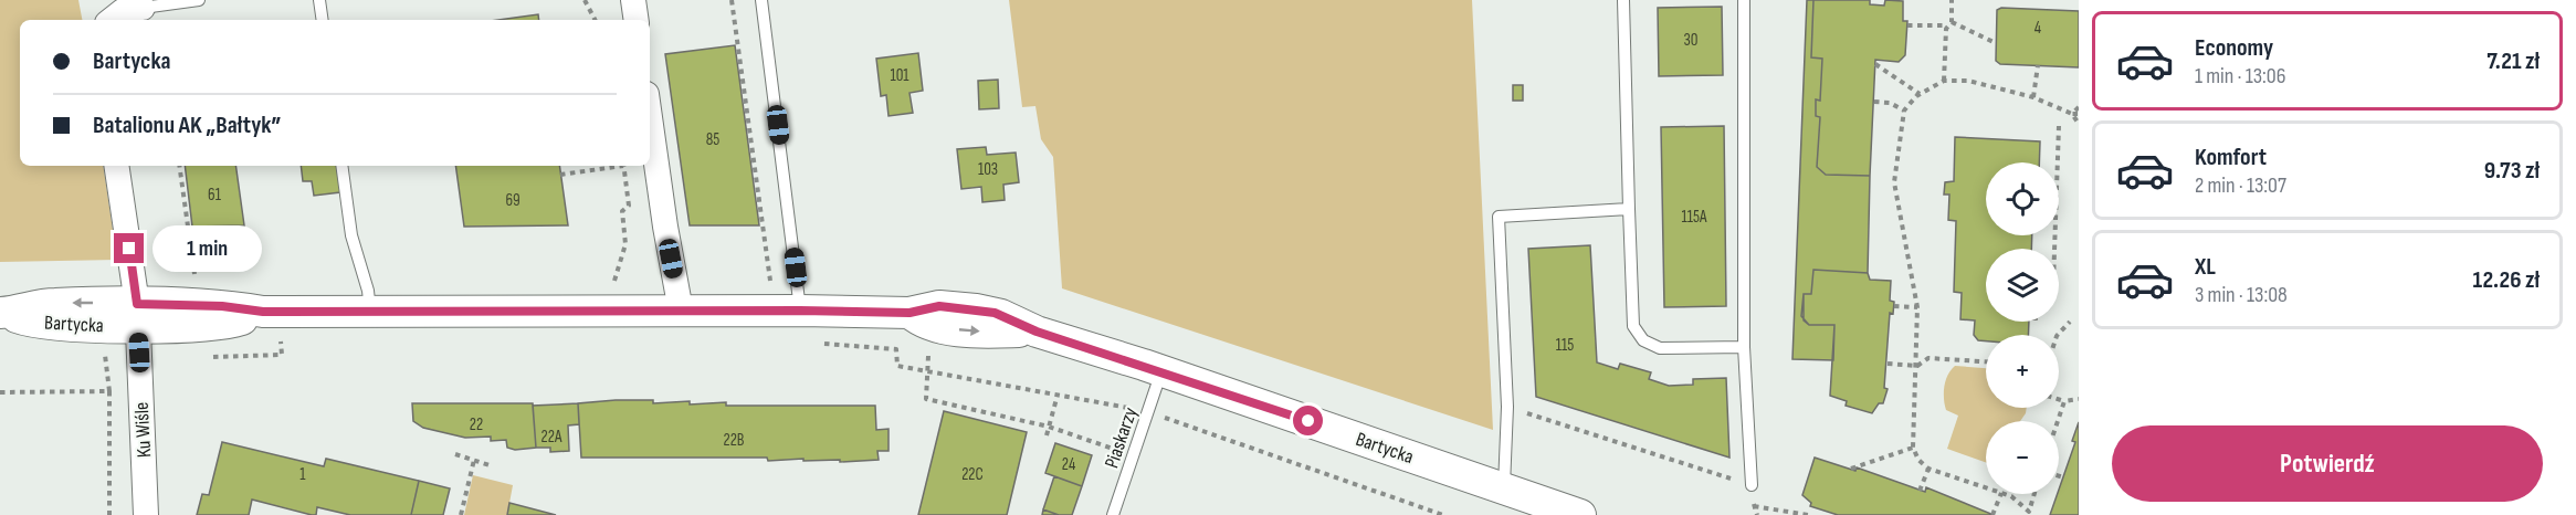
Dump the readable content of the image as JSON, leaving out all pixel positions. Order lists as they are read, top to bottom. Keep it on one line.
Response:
{"streets":{"street":["Bartycka","Ku Wiśle"],"lane":["Piaskarzy"]},"crossings":[["Bartycka","Ku Wiśle"],["Bartycka","Piaskarzy"]],"house_numbers":["4","30","101","85","103","61","69","115A","115","22","22A","22B","24","1","22C"],"page":{"list":[{"name":"Economy","note":"1 min · 13:06","value":"7.21 zł"},{"name":"Komfort","note":"2 min · 13:07","value":"9.73 zł"},{"name":"XL","note":"3 min · 13:08","value":"12.26 zł"}],"banner":["Bartycka","Batalionu AK „Bałtyk”"],"map_buttons":["+","−"],"bubble":"1 min","buttons":"Potwierdź"}}
